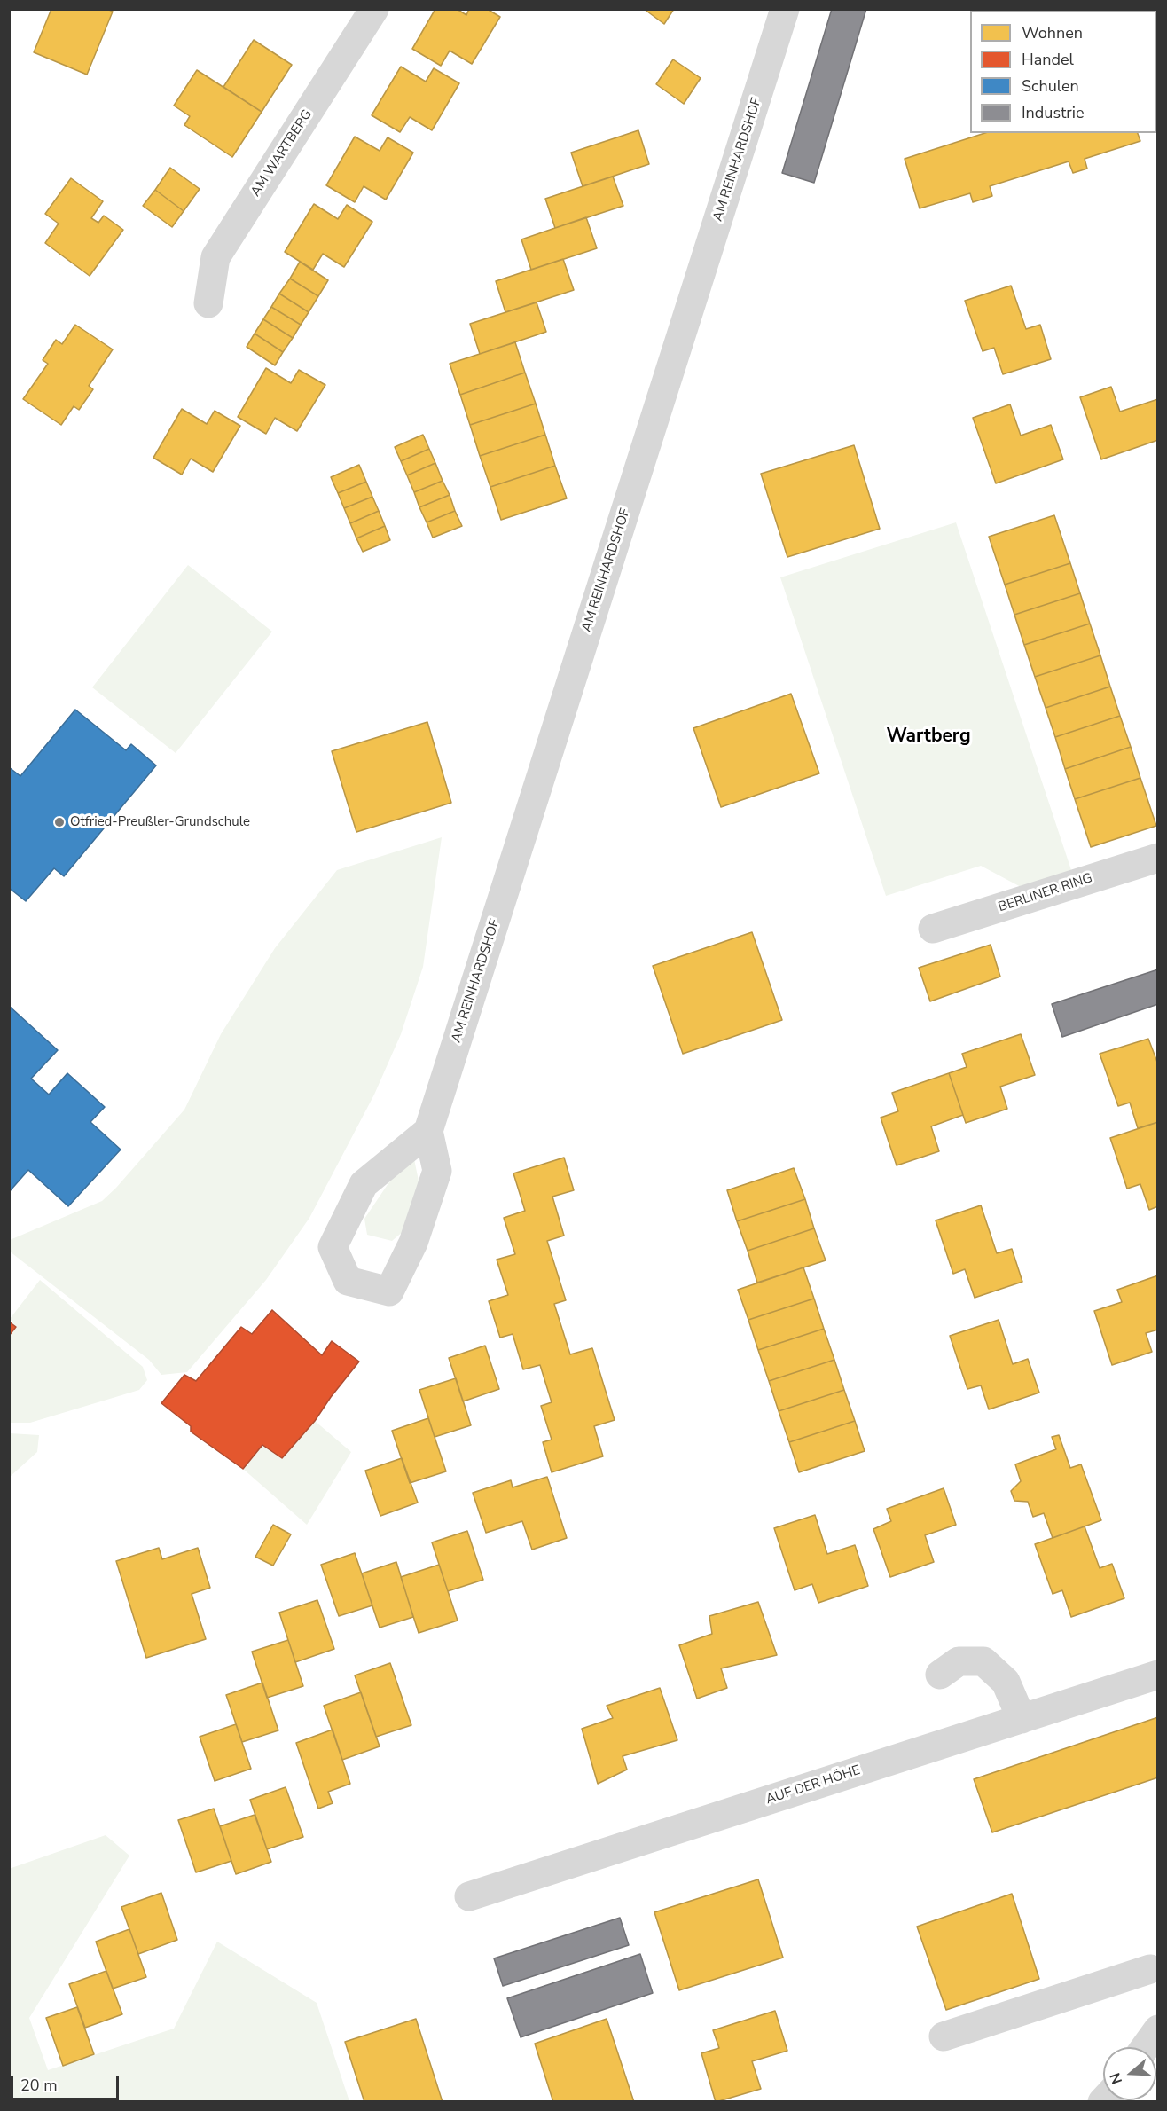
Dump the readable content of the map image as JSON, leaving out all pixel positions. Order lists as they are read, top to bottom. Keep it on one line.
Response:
{"streets":{"street":["AM WARTBERG","AM REINHARDSHOF","BERLINER RING","AUF DER HÖHE"]},"districts":["Wartberg"],"places":["Otfried-Preußler-Grundschule"],"legend":["Wohnen","Handel","Schulen","Industrie"],"scale_bar":"20 m","north":"left"}
